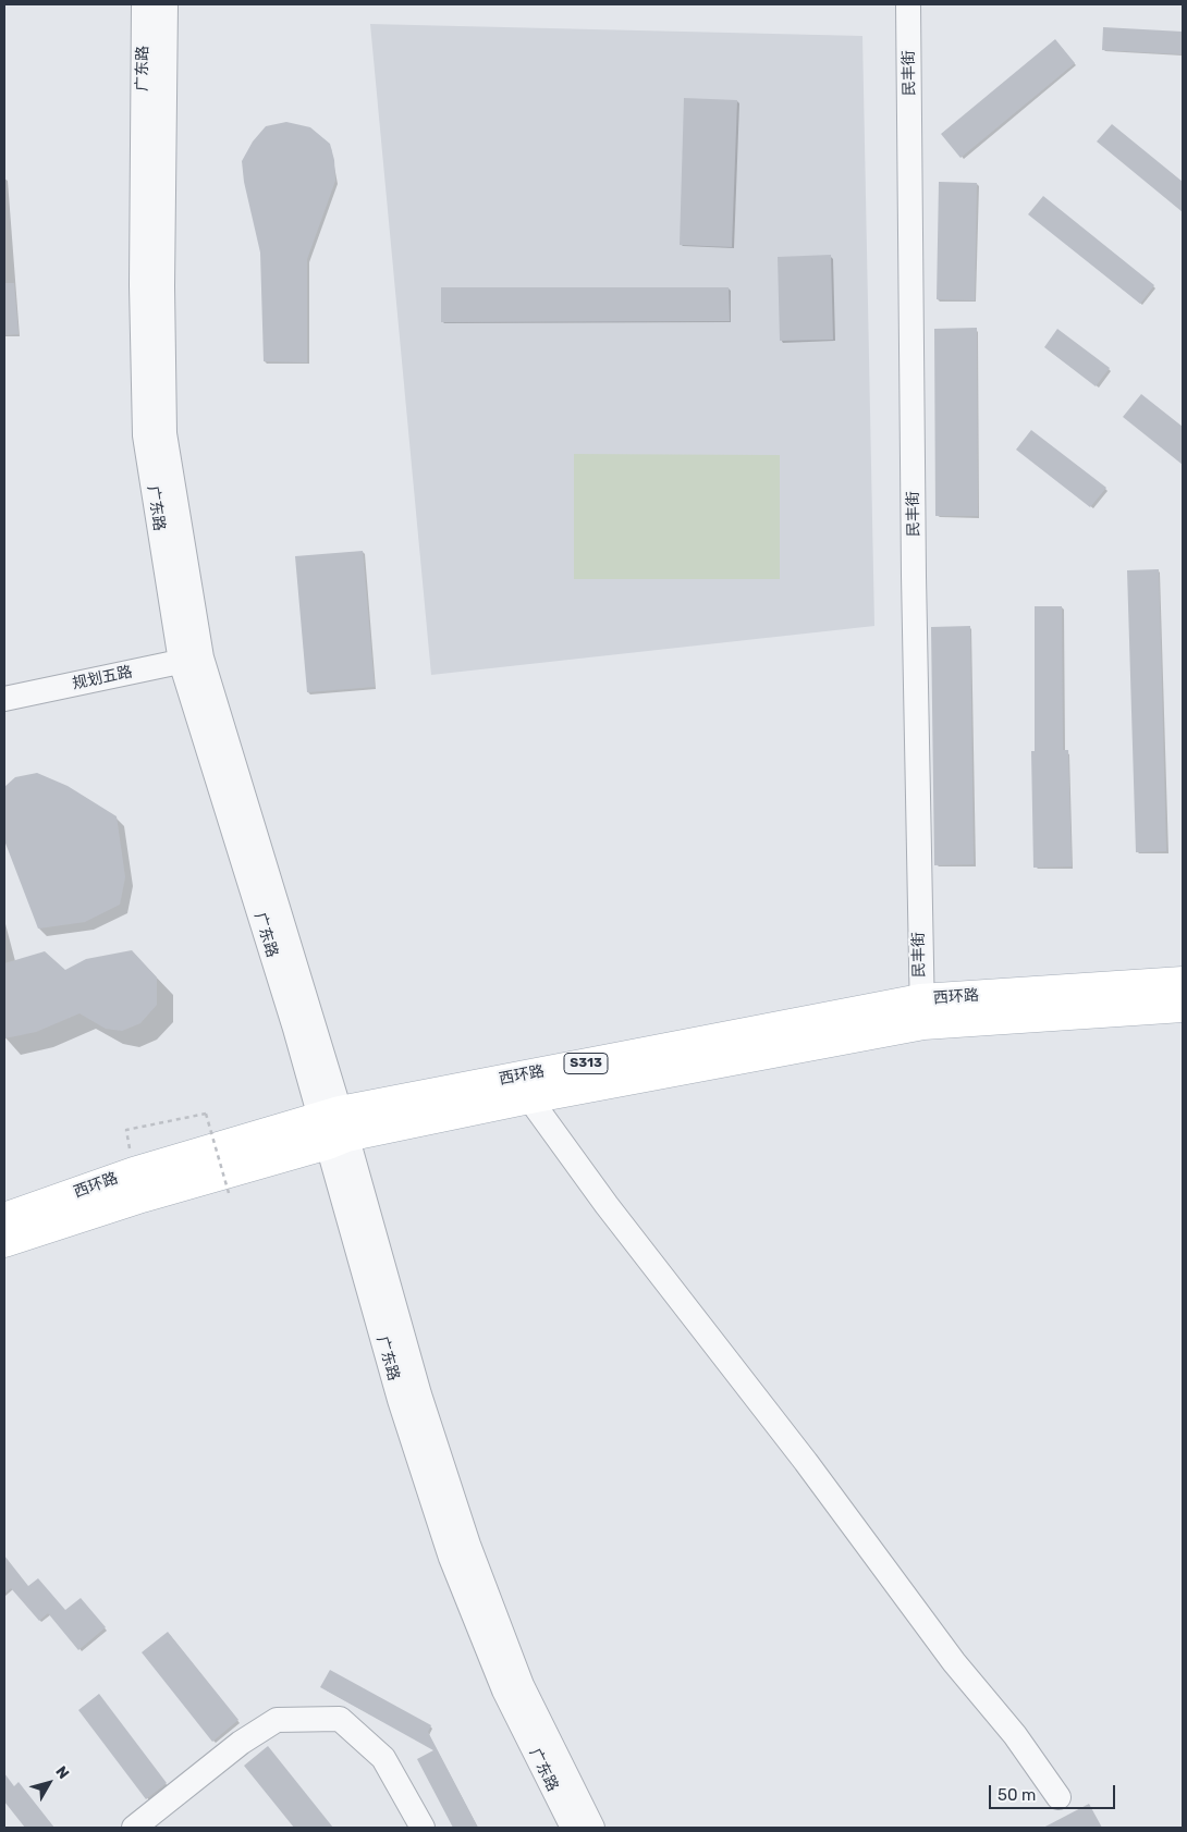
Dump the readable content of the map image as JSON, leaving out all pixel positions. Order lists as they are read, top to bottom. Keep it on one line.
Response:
{"streets":{"main road":["西环路","S313"],"street":["广东路","民丰街","规划五路"]},"crossings":[["广东路","规划五路"],["广东路","西环路"],["民丰街","西环路"]],"scale_bar":"50 m","north":"top right"}
